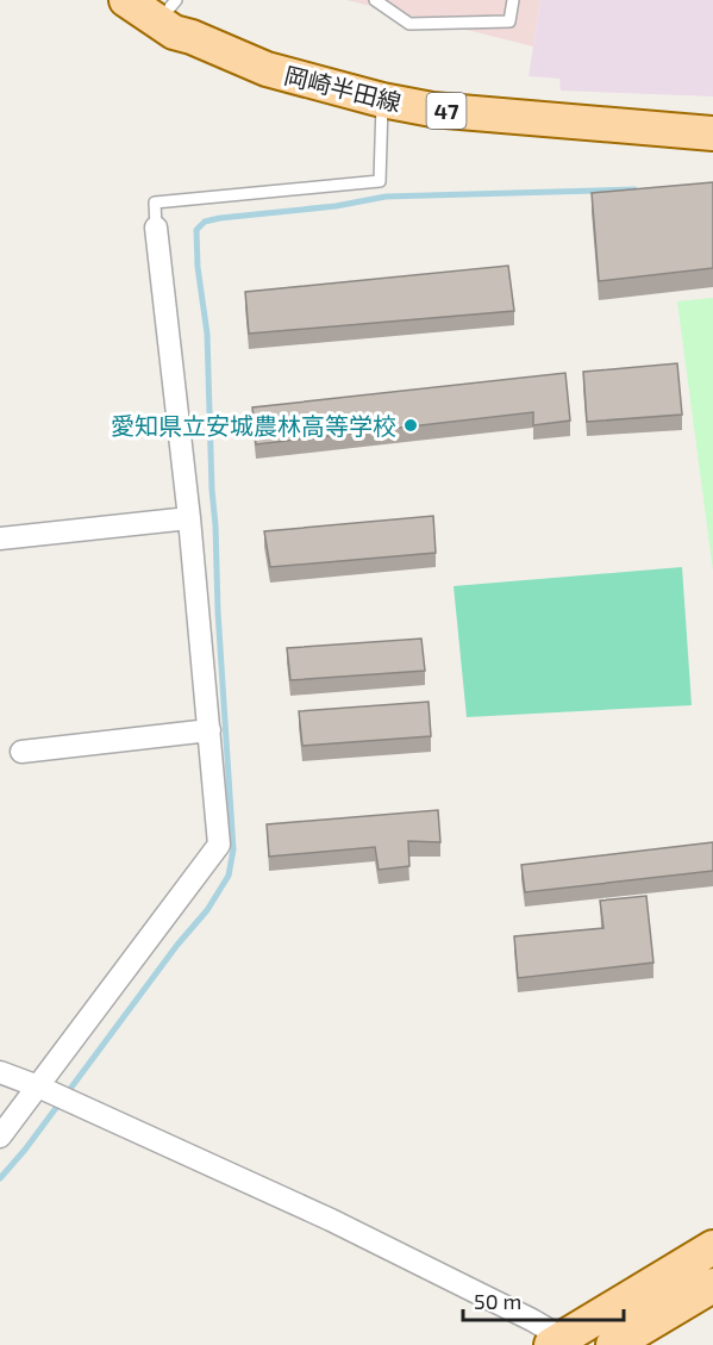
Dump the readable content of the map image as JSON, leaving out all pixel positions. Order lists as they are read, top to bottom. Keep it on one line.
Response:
{"streets":{"main road":["岡崎半田線","47"]},"places":["愛知県立安城農林高等学校"],"scale_bar":"50 m"}
